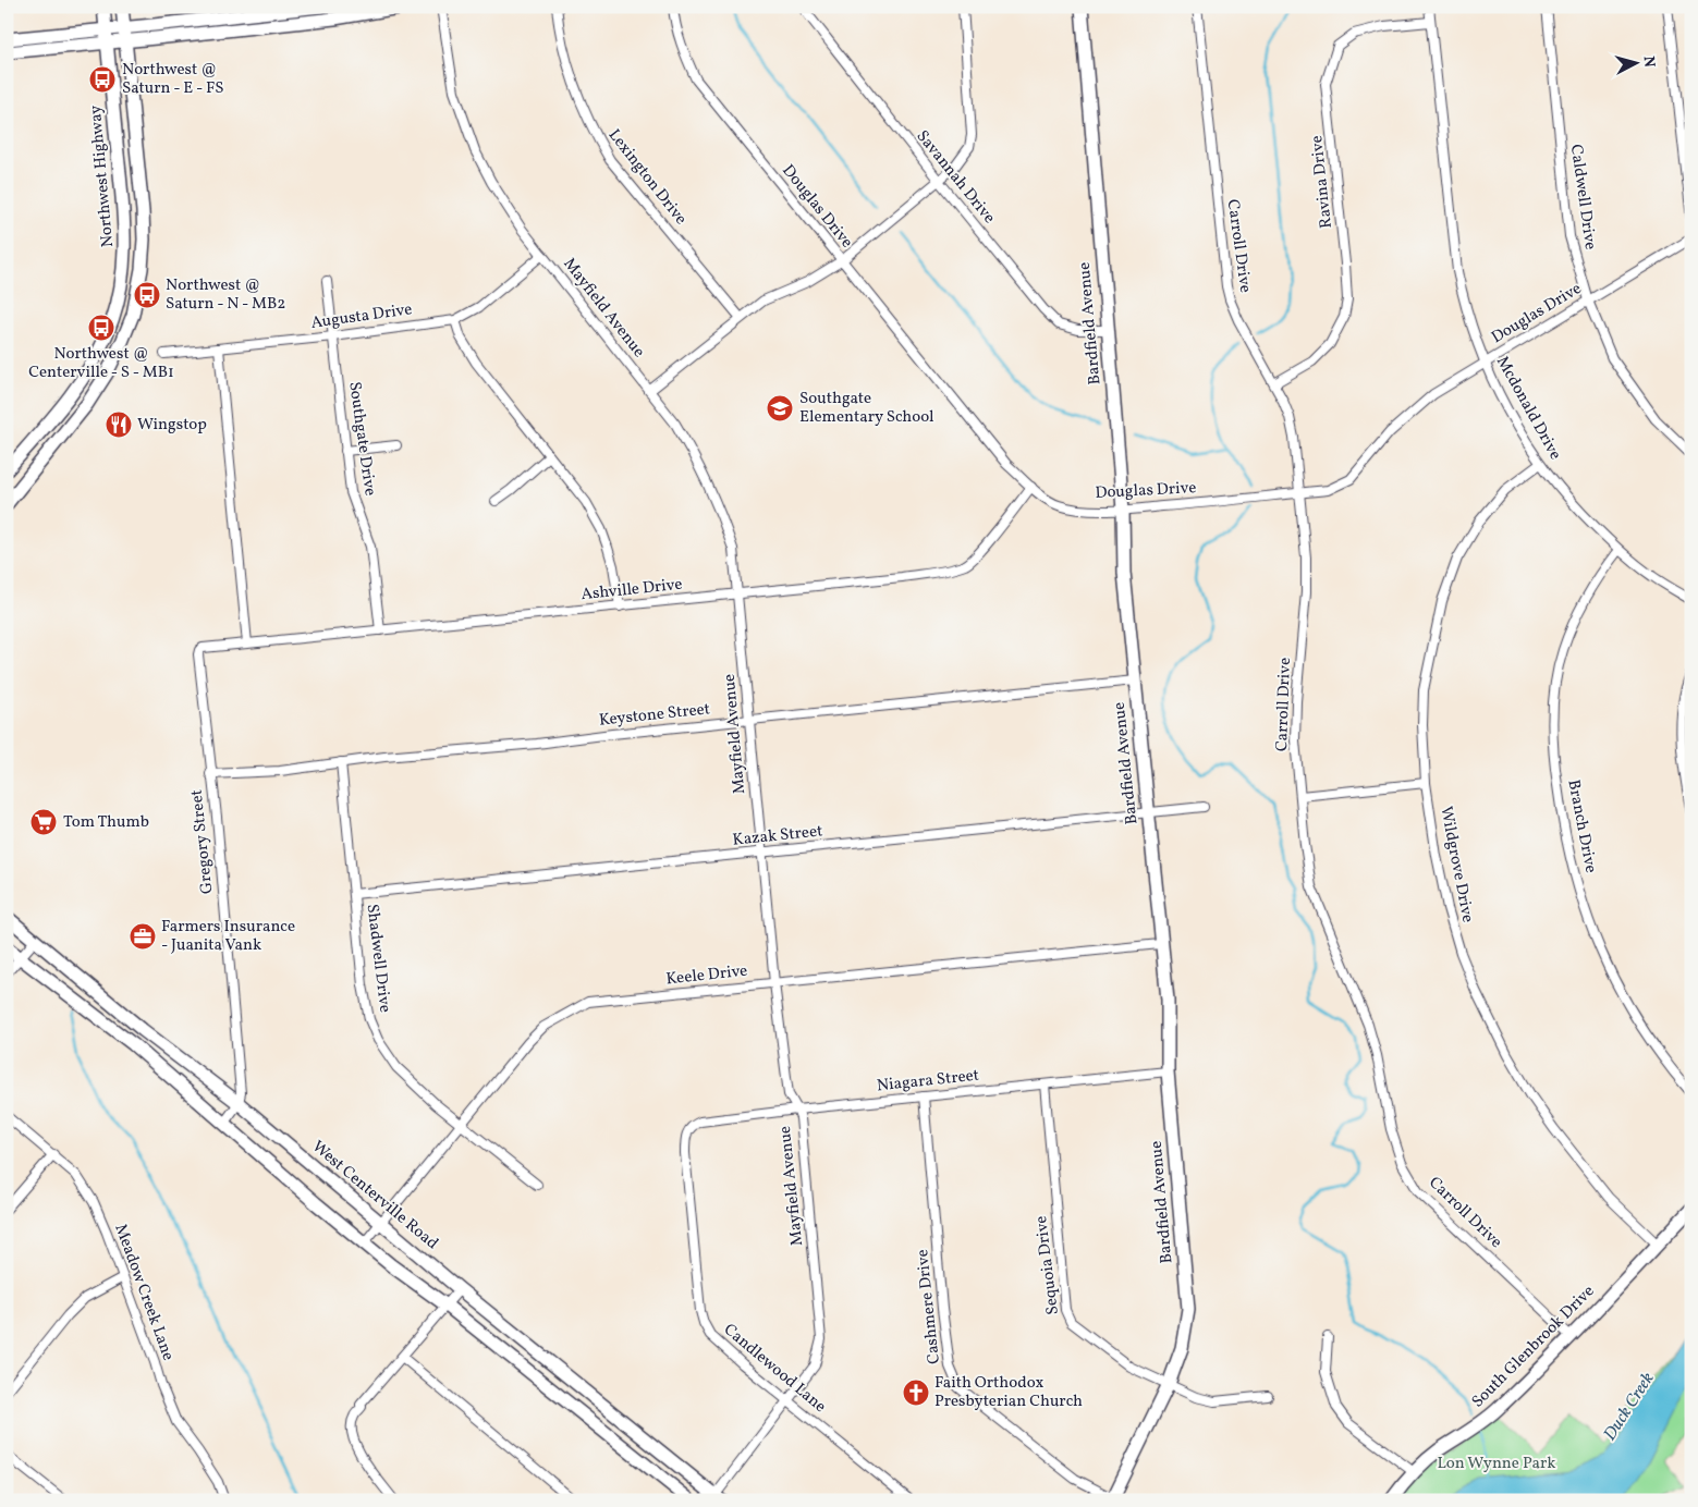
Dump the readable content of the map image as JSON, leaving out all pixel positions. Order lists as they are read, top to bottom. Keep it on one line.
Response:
{"streets":{"main road":["Northwest Highway","Bardfield Avenue","West Centerville Road","South Glenbrook Drive"],"street":["Lexington Drive","Savannah Drive","Ravina Drive","Caldwell Drive","Douglas Drive","Carroll Drive","Mayfield Avenue","Augusta Drive","Mcdonald Drive","Southgate Drive","Ashville Drive","Keystone Street","Branch Drive","Kazak Street","Gregory Street","Wildgrove Drive","Shadwell Drive","Keele Drive","Niagara Street","Sequoia Drive","Meadow Creek Lane","Cashmere Drive","Candlewood Lane"]},"crossings":[["Savannah Drive","Bardfield Avenue"],["Ravina Drive","Carroll Drive"],["Ravina Drive","Mcdonald Drive"],["Caldwell Drive","Douglas Drive"],["Douglas Drive","Carroll Drive"],["Douglas Drive","Bardfield Avenue"],["Douglas Drive","Mcdonald Drive"],["Douglas Drive","Ashville Drive"],["Carroll Drive","South Glenbrook Drive"],["Mayfield Avenue","Augusta Drive"],["Mayfield Avenue","Ashville Drive"],["Mayfield Avenue","Keystone Street"],["Mayfield Avenue","Kazak Street"],["Mayfield Avenue","Keele Drive"],["Mayfield Avenue","Niagara Street"],["Mayfield Avenue","West Centerville Road"],["Mayfield Avenue","Candlewood Lane"],["Augusta Drive","Southgate Drive"],["Bardfield Avenue","Keystone Street"],["Bardfield Avenue","Kazak Street"],["Bardfield Avenue","Keele Drive"],["Bardfield Avenue","Niagara Street"],["Bardfield Avenue","Sequoia Drive"],["Bardfield Avenue","Cashmere Drive"],["Mcdonald Drive","Branch Drive"],["Mcdonald Drive","Wildgrove Drive"],["Southgate Drive","Ashville Drive"],["Ashville Drive","Gregory Street"],["Keystone Street","Gregory Street"],["Keystone Street","Shadwell Drive"],["Kazak Street","Shadwell Drive"],["Gregory Street","West Centerville Road"],["Wildgrove Drive","South Glenbrook Drive"],["Shadwell Drive","Keele Drive"],["Keele Drive","West Centerville Road"],["Niagara Street","Sequoia Drive"],["Niagara Street","Cashmere Drive"],["Niagara Street","Candlewood Lane"]],"water":["Duck Creek"],"parks":["Lon Wynne Park"],"places":{"bus stop":["Northwest @ Saturn - E - FS","Northwest @ Saturn - N - MB2","Northwest @ Centerville - S - MB1"],"school or university":["Southgate Elementary School"],"restaurant":["Wingstop"],"supermarket":["Tom Thumb"],"office":["Farmers Insurance - Juanita Vank"],"church":["Faith Orthodox Presbyterian Church"]},"north":"right"}
